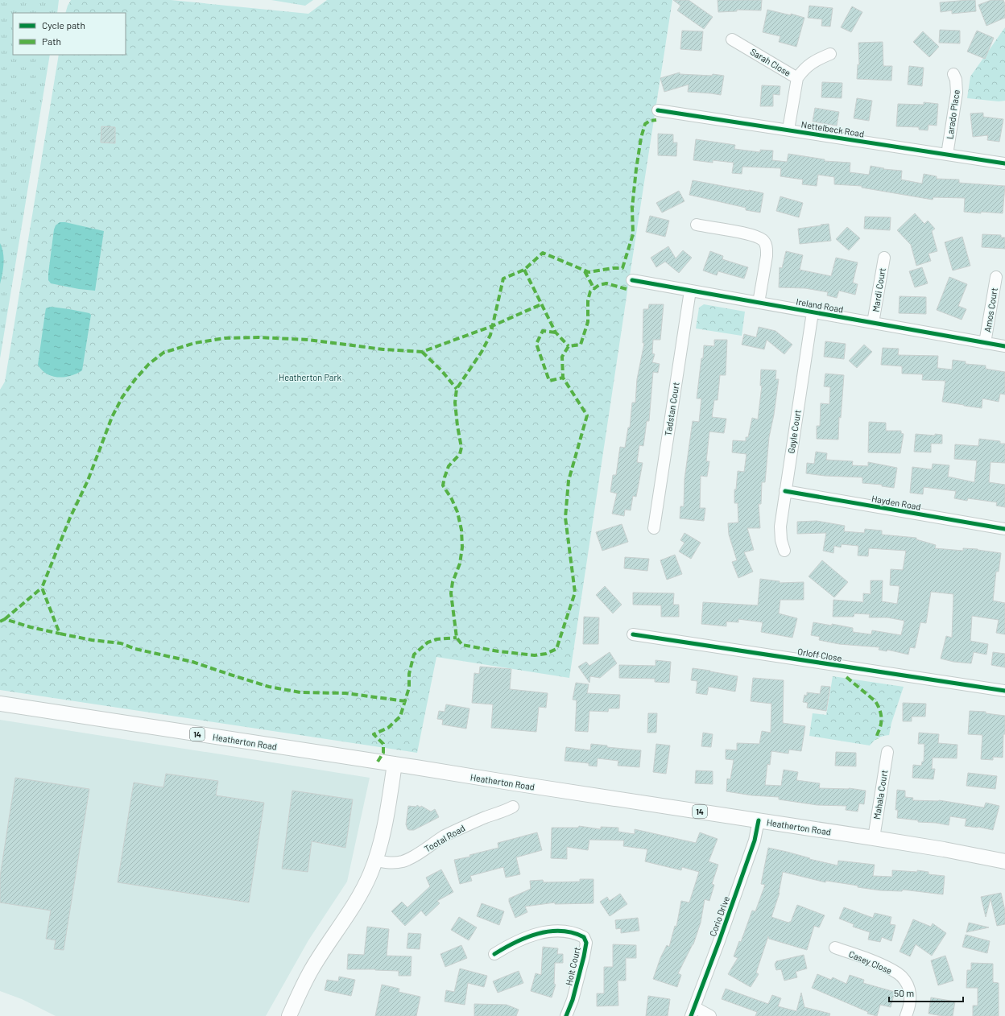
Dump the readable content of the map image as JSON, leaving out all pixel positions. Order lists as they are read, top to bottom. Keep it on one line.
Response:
{"streets":{"main road":["14","Heatherton Road"],"street":["Sarah Close","Larado Place","Nettelbeck Road","Mardi Court","Ireland Road","Amos Court","Tadstan Court","Gayle Court","Hayden Road","Orloff Close","Mahala Court","Tootal Road","Corio Drive","Casey Close","Holt Court"]},"crossings":[["Sarah Close","Nettelbeck Road"],["Larado Place","Nettelbeck Road"],["Mardi Court","Ireland Road"],["Ireland Road","Amos Court"],["Ireland Road","Tadstan Court"],["Ireland Road","Gayle Court"],["Gayle Court","Hayden Road"],["Heatherton Road","Mahala Court"],["Heatherton Road","Corio Drive"]],"parks":["Heatherton Park"],"legend":["Cycle path","Path"],"scale_bar":"50 m"}
